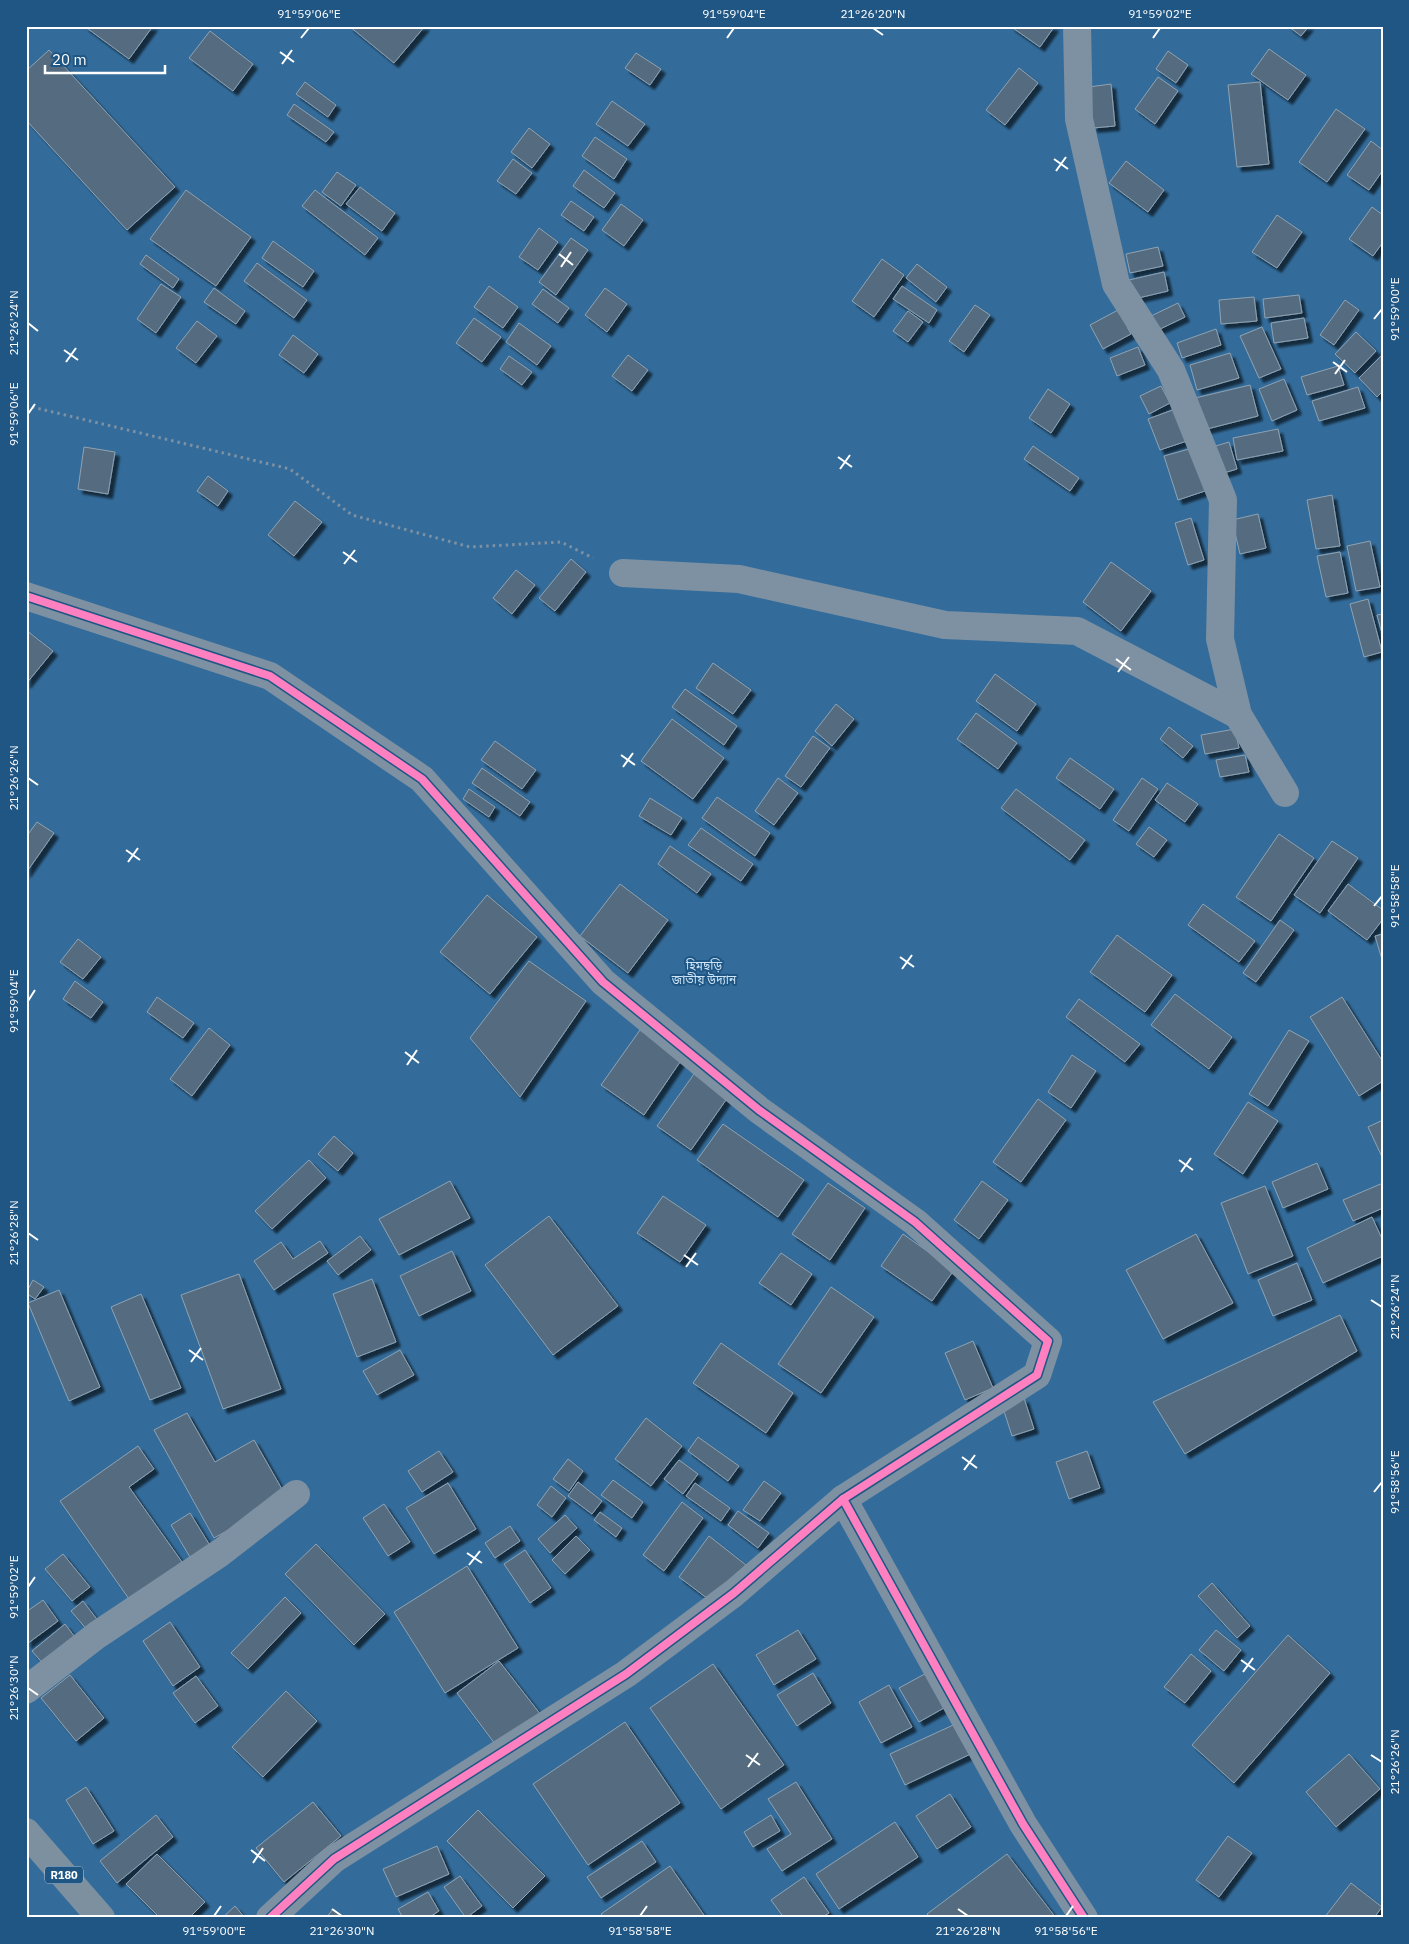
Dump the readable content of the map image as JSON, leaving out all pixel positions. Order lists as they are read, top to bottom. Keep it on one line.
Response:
{"streets":{"main road":["R180"]},"parks":["হিমছড়ি জাতীয় উদ্যান"],"scale_bar":"20 m","coordinates":["91°59'06\"E","91°59'04\"E","21°26'20\"N","91°59'02\"E","91°59'00\"E","21°26'24\"N","21°26'26\"N","91°58'58\"E","21°26'28\"N","91°58'56\"E","21°26'30\"N"]}
